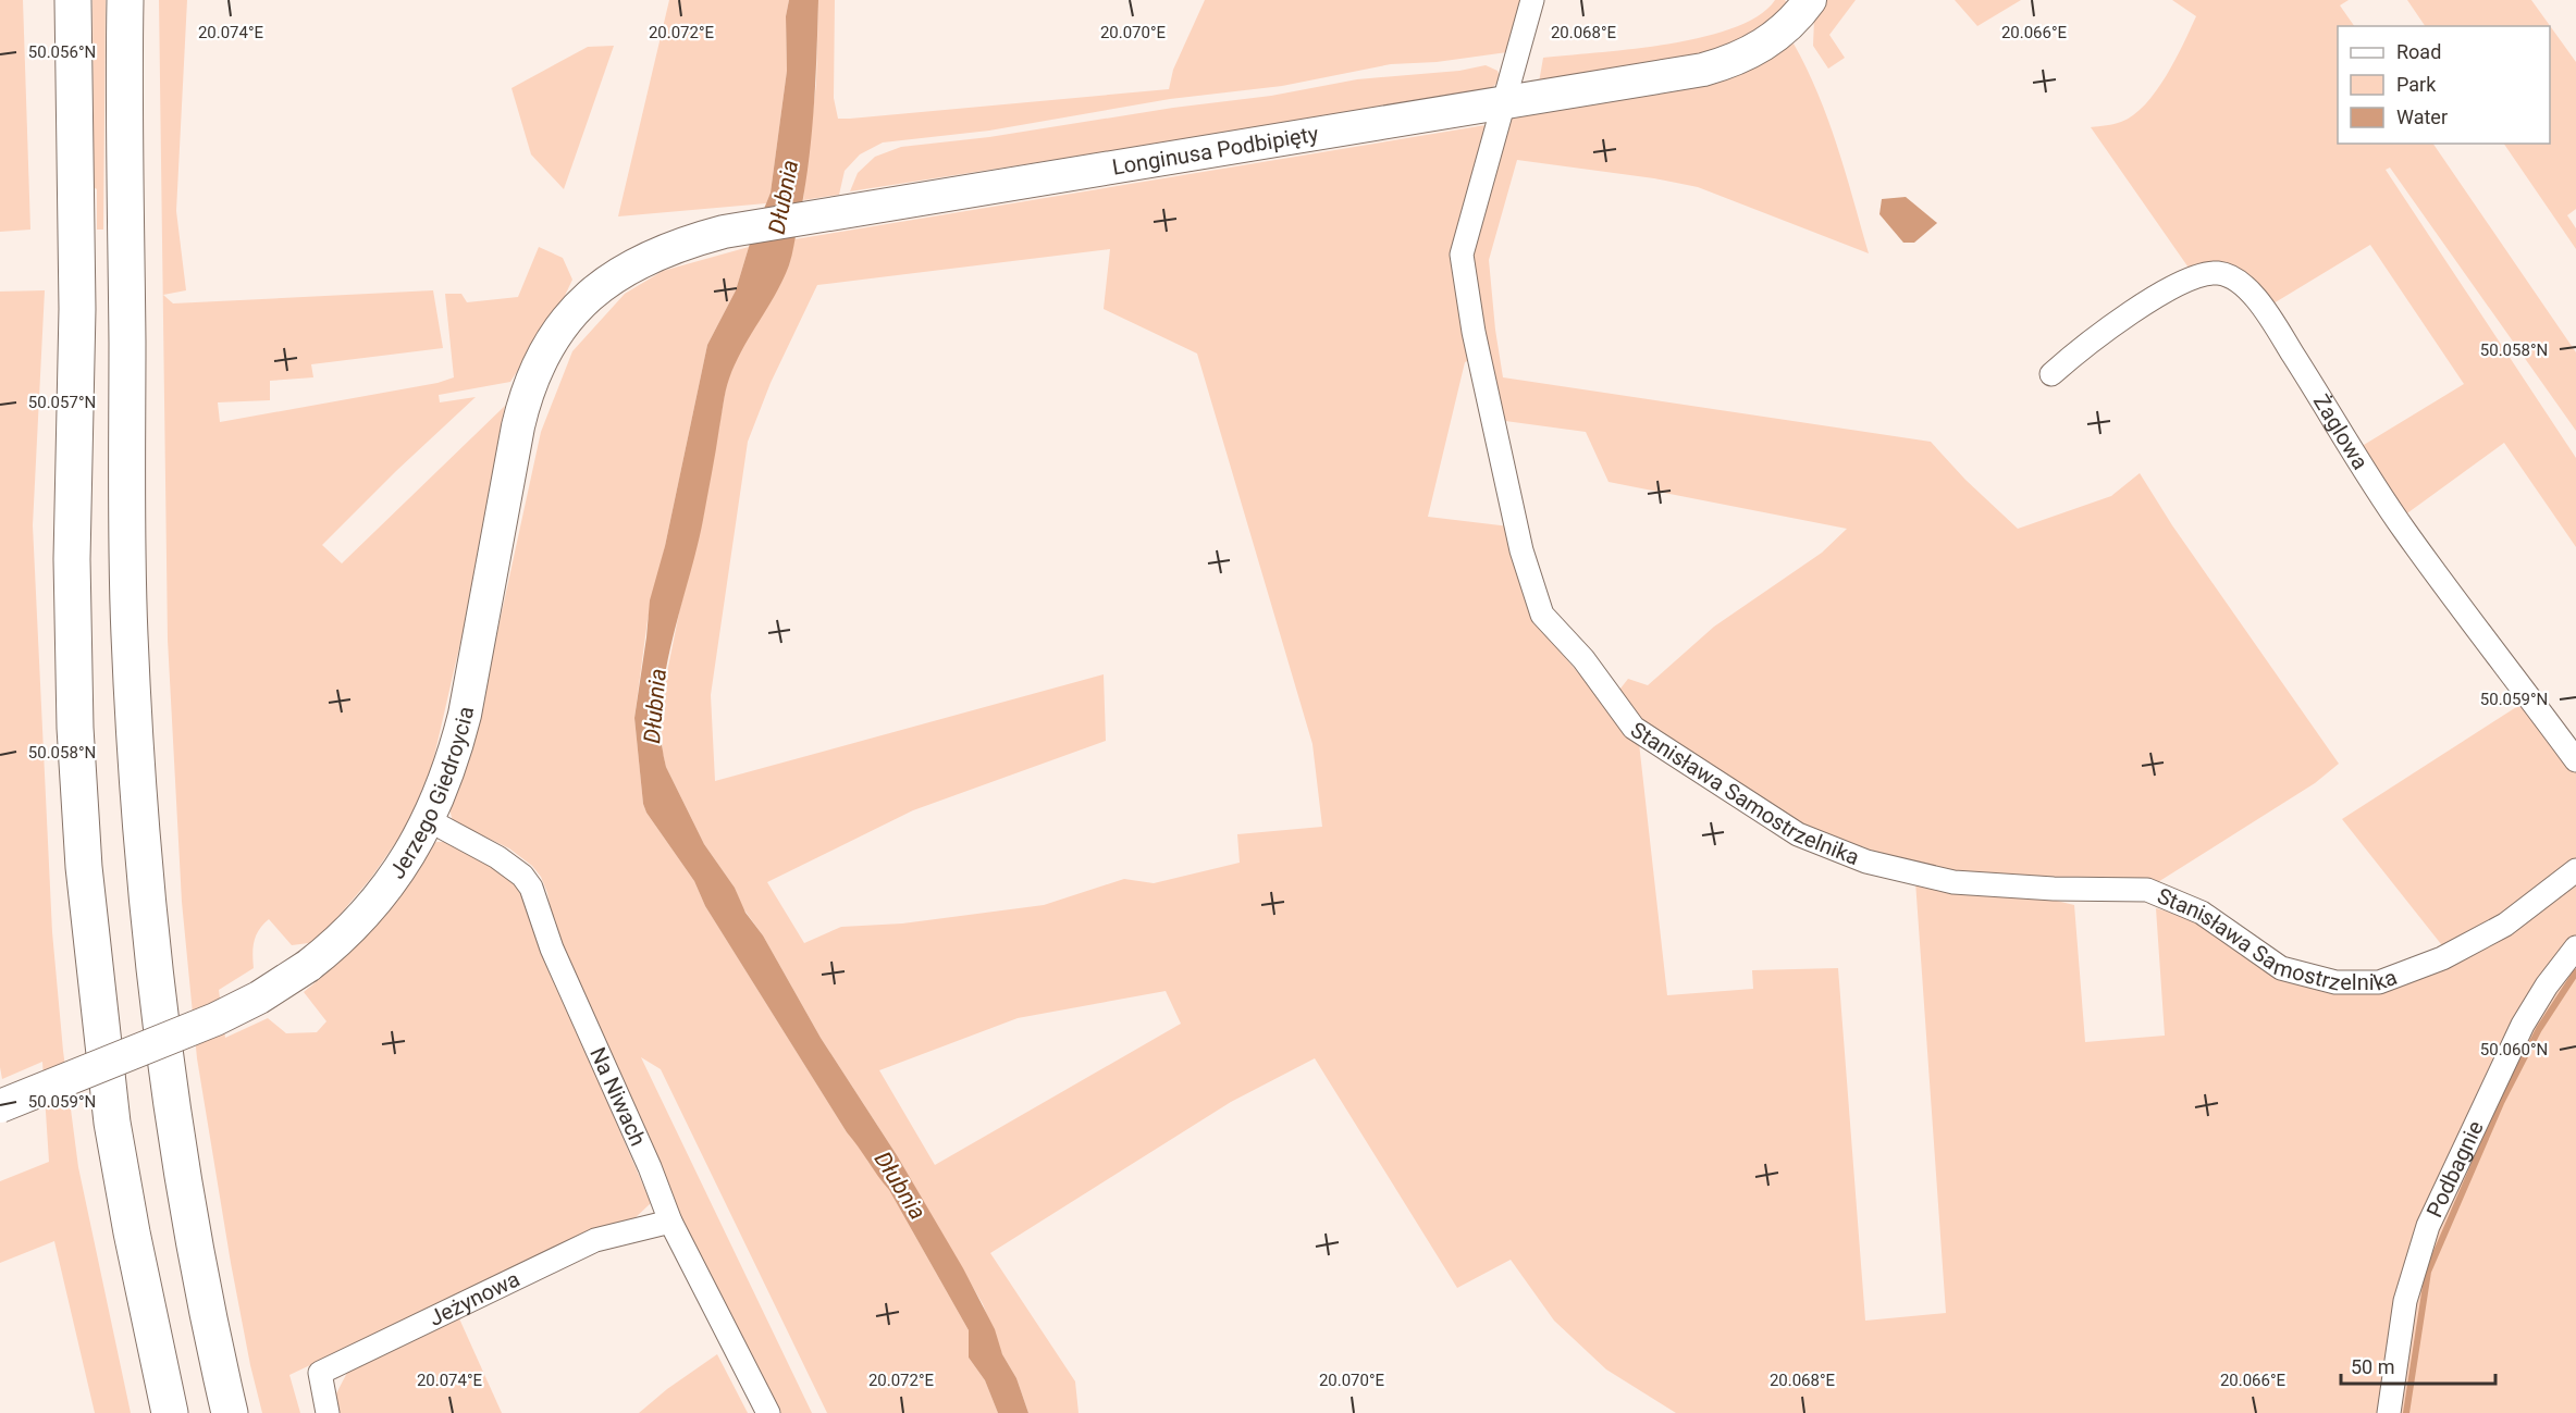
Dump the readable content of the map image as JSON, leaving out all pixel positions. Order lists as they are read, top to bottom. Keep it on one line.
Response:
{"streets":{"street":["Longinusa Podbipięty","Żaglowa","Stanisława Samostrzelnika","Jerzego Giedroycia","Na Niwach","Podbagnie","Jeżynowa"]},"crossings":[["Longinusa Podbipięty","Stanisława Samostrzelnika"],["Longinusa Podbipięty","Jerzego Giedroycia"],["Jerzego Giedroycia","Na Niwach"],["Na Niwach","Jeżynowa"]],"water":["Dłubnia"],"legend":["Road","Park","Water"],"scale_bar":"50 m","coordinates":["20.074°E","20.072°E","20.070°E","20.068°E","20.066°E","50.056°N","50.058°N","50.057°N","50.059°N","50.060°N"]}
